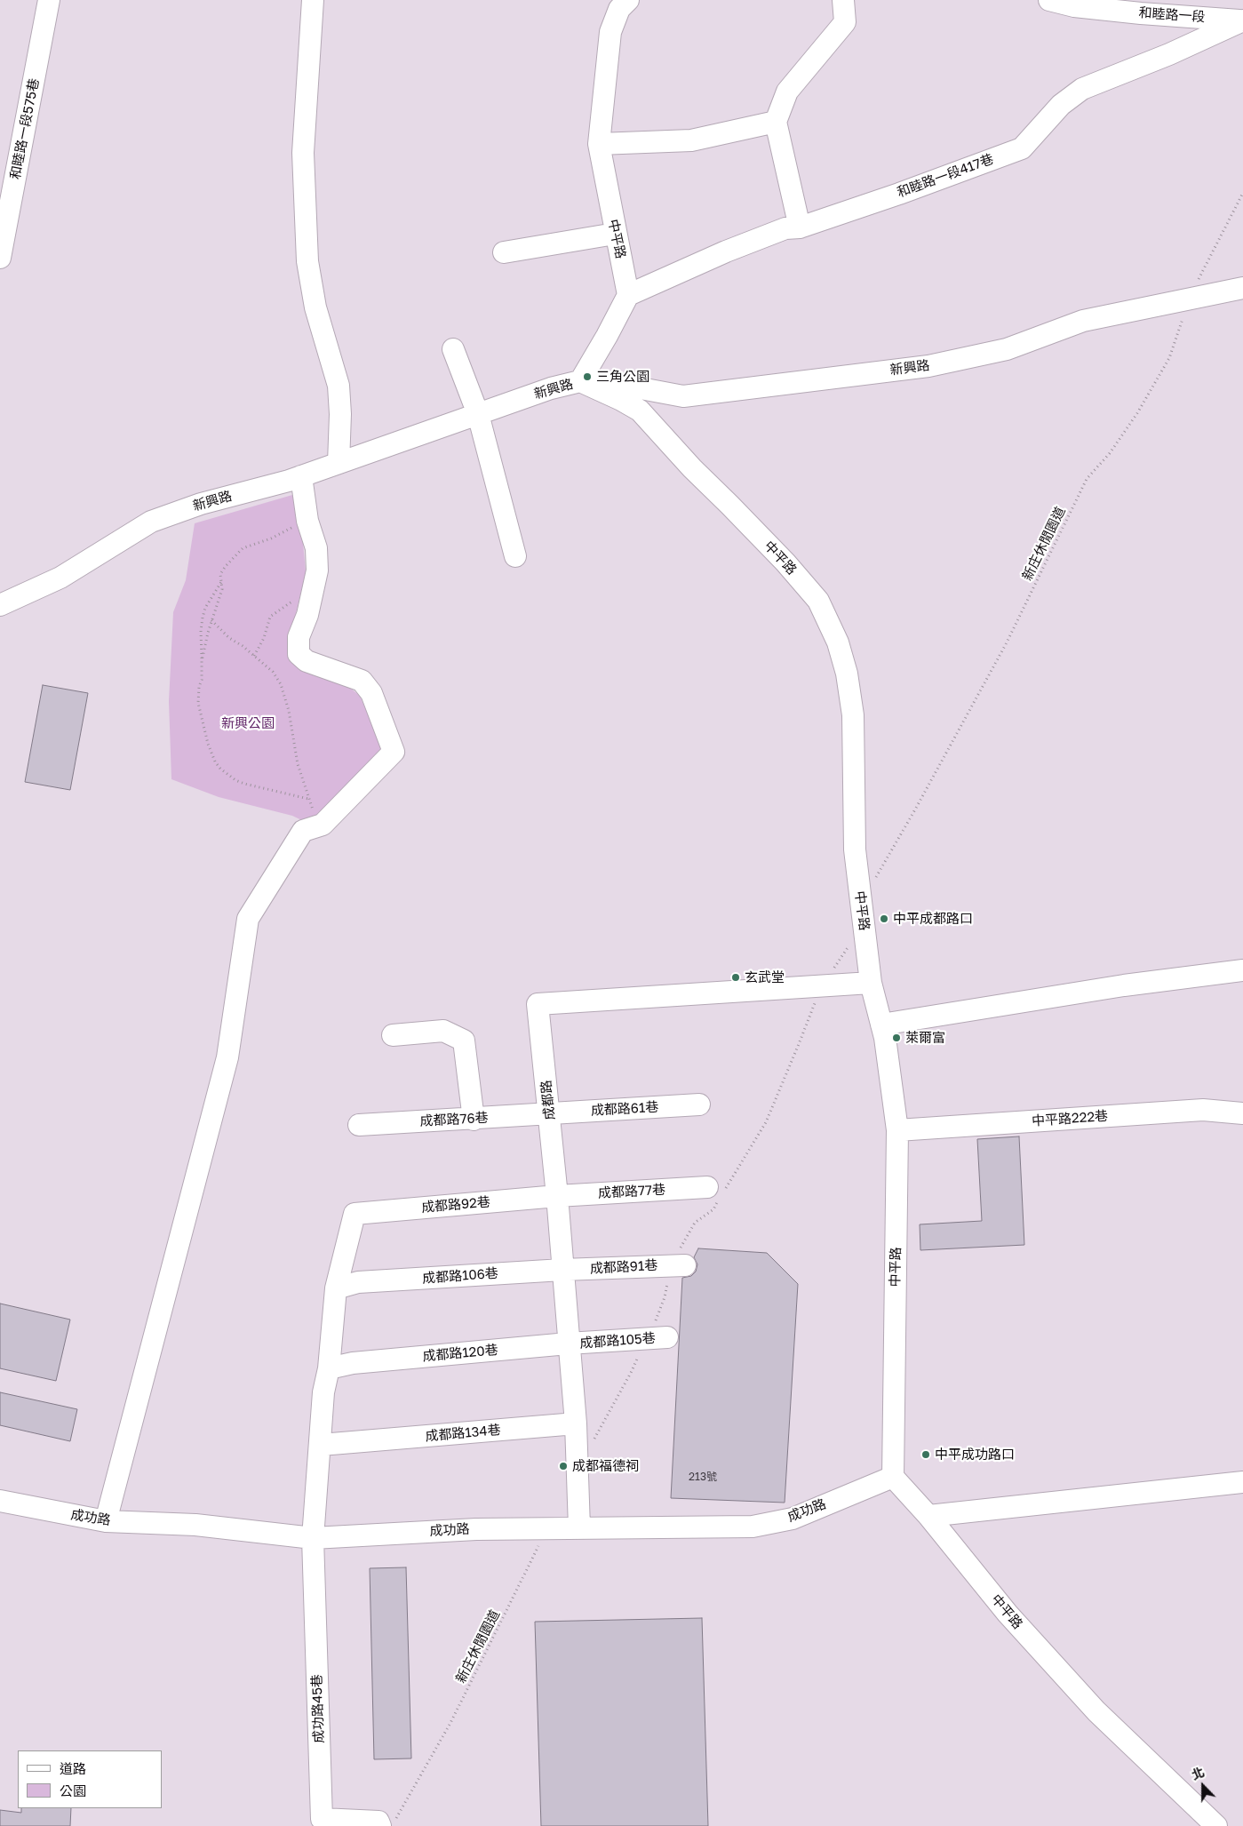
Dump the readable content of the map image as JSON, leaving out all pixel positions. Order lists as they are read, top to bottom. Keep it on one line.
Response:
{"streets":{"street":["和睦路一段","和睦路一段575巷","和睦路一段417巷","中平路","新興路","成都路","成都路61巷","中平路222巷","成都路76巷","成都路77巷","成都路92巷","成都路91巷","成都路106巷","成都路105巷","成都路120巷","成都路134巷","成功路","成功路45巷"],"path":["新庄休閒園道"]},"crossings":[["和睦路一段","和睦路一段417巷"],["和睦路一段417巷","中平路"],["中平路","新興路"],["中平路","成都路"],["中平路","中平路222巷"],["中平路","成功路"],["新興路","新庄休閒園道"],["新庄休閒園道","成功路"],["新庄休閒園道","成功路45巷"],["成都路","成都路61巷"],["成都路","成都路76巷"],["成都路","成都路77巷"],["成都路","成都路92巷"],["成都路","成都路91巷"],["成都路","成都路106巷"],["成都路","成都路105巷"],["成都路","成都路120巷"],["成都路","成都路134巷"],["成都路","成功路"],["成都路61巷","成都路76巷"],["成都路77巷","成都路92巷"],["成都路92巷","成都路106巷"],["成都路91巷","成都路106巷"],["成都路105巷","成都路120巷"],["成功路","成功路45巷"]],"parks":["新興公園"],"places":["三角公園","中平成都路口","玄武堂","萊爾富","中平成功路口","成都福德祠"],"house_numbers":["213號"],"legend":["道路","公園"],"north":"top"}
